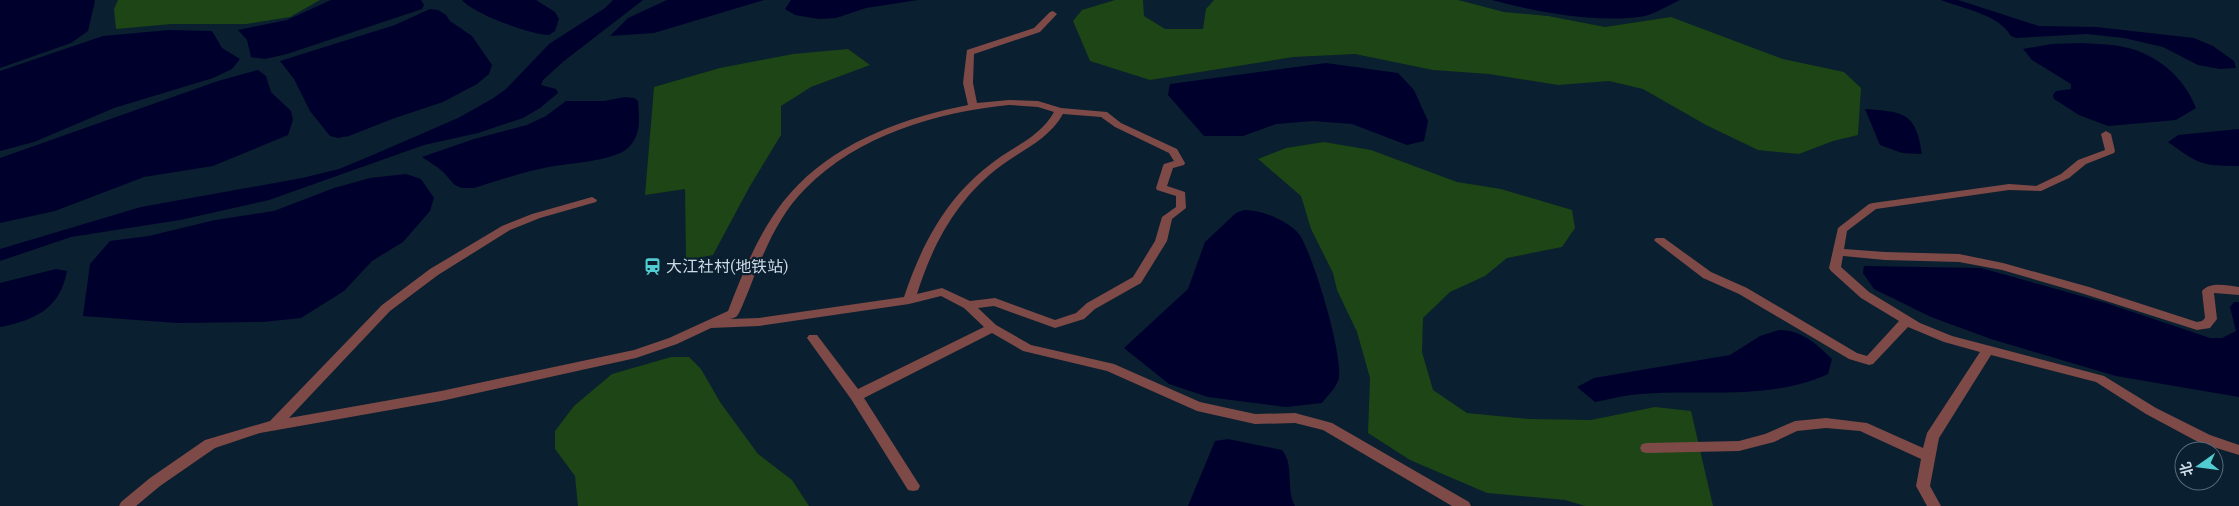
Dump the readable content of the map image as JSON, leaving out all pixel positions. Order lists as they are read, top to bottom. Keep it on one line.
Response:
{"places":{"station":["大江社村(地铁站)"]},"north":"left"}
